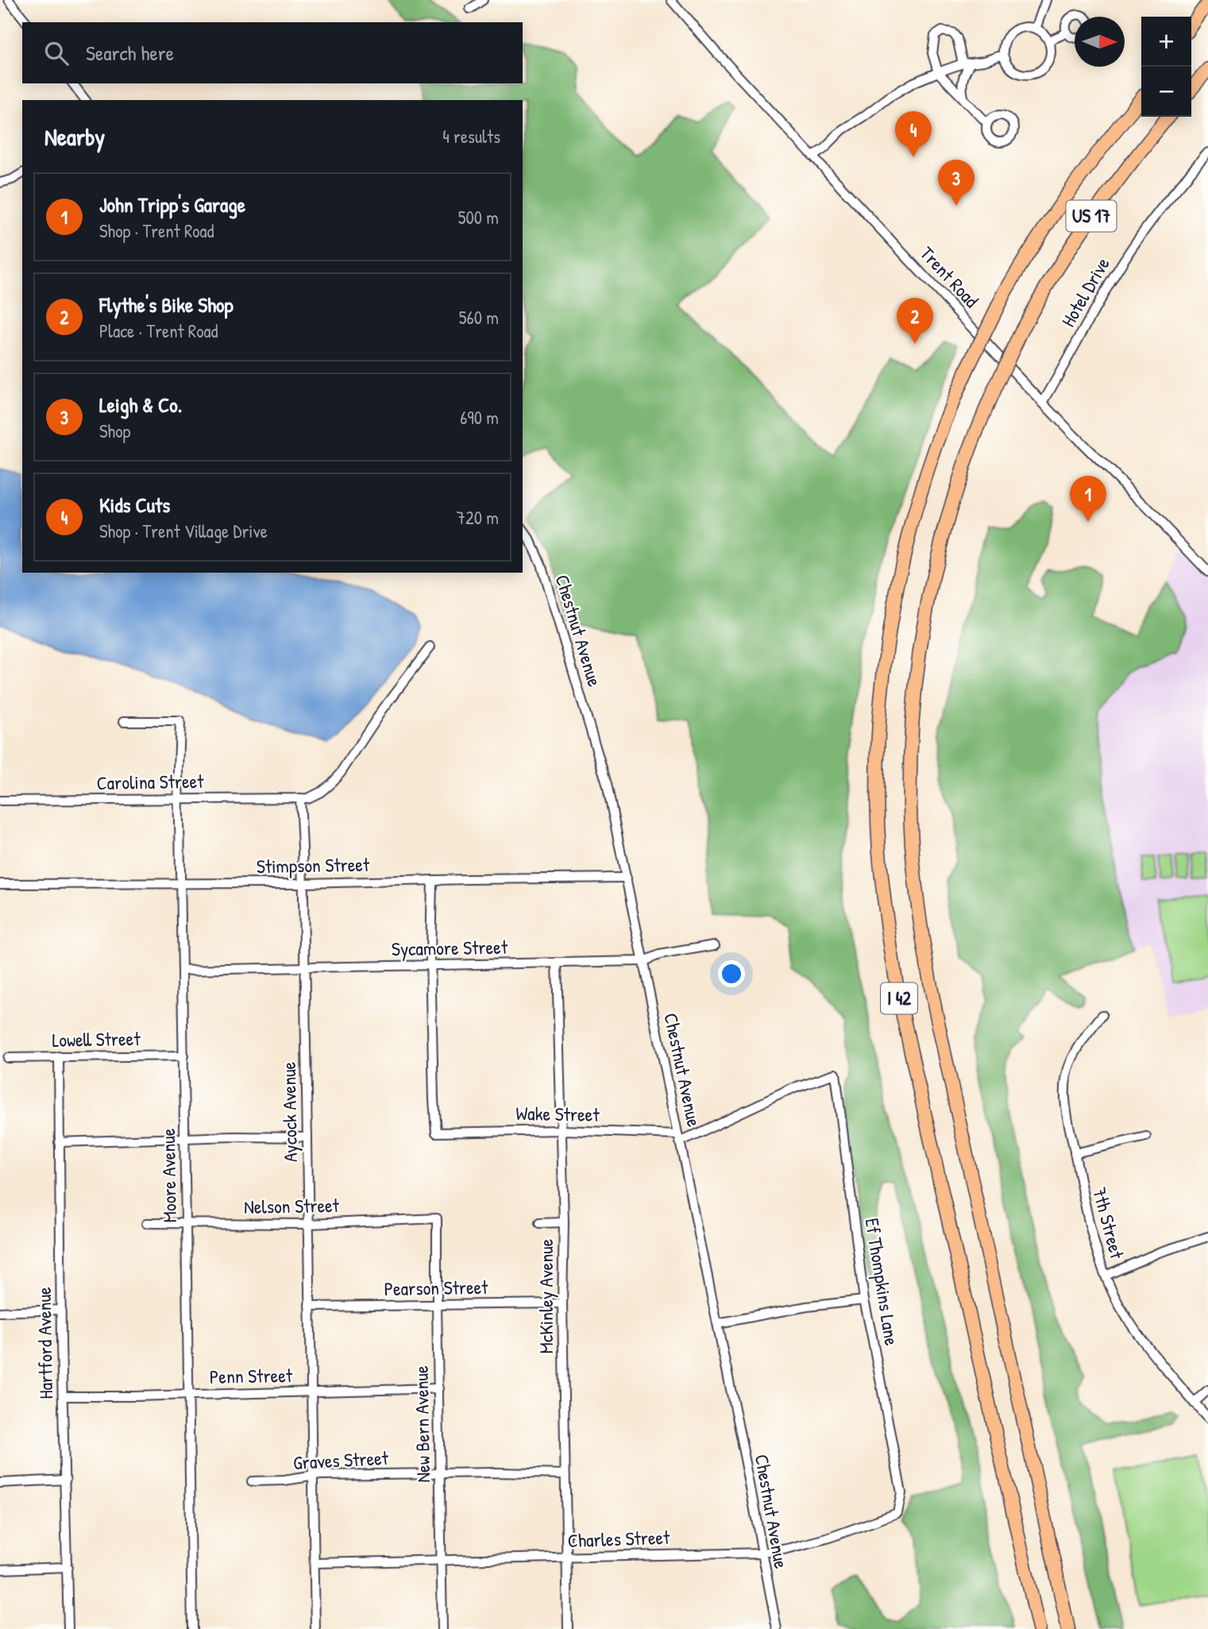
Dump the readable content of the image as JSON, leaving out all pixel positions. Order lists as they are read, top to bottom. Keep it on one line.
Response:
{"streets":{"highway":["US 17","I 42"],"street":["Trent Road","Hotel Drive","Chestnut Avenue","Carolina Street","Stimpson Street","Sycamore Street","Lowell Street","Aycock Avenue","Wake Street","Moore Avenue","Nelson Street","7th Street","Ef Thompkins Lane","Pearson Street","McKinley Avenue","Hartford Avenue","Penn Street","New Bern Avenue","Graves Street","Charles Street"]},"crossings":[["Trent Road","Hotel Drive"],["Chestnut Avenue","Stimpson Street"],["Chestnut Avenue","Sycamore Street"],["Chestnut Avenue","Wake Street"],["Chestnut Avenue","Charles Street"],["Carolina Street","Aycock Avenue"],["Carolina Street","Moore Avenue"],["Stimpson Street","Aycock Avenue"],["Stimpson Street","Moore Avenue"],["Sycamore Street","Aycock Avenue"],["Sycamore Street","Wake Street"],["Sycamore Street","Moore Avenue"],["Sycamore Street","McKinley Avenue"],["Lowell Street","Moore Avenue"],["Lowell Street","Hartford Avenue"],["Aycock Avenue","Nelson Street"],["Aycock Avenue","Pearson Street"],["Aycock Avenue","Penn Street"],["Aycock Avenue","Graves Street"],["Aycock Avenue","Charles Street"],["Wake Street","Ef Thompkins Lane"],["Wake Street","McKinley Avenue"],["Moore Avenue","Nelson Street"],["Moore Avenue","Penn Street"],["Nelson Street","New Bern Avenue"],["Ef Thompkins Lane","Charles Street"],["Pearson Street","McKinley Avenue"],["Pearson Street","New Bern Avenue"],["McKinley Avenue","Graves Street"],["McKinley Avenue","Charles Street"],["Hartford Avenue","Penn Street"],["Penn Street","New Bern Avenue"],["New Bern Avenue","Graves Street"],["New Bern Avenue","Charles Street"]],"north":"right","page":{"map_buttons":["+","−"],"search":"Search here","heading":["Nearby","4 results"],"pins":["4","3","2","1"],"list":[{"mark":"1","name":"John Tripp's Garage","note":"Shop · Trent Road","value":"500 m"},{"mark":"2","name":"Flythe's Bike Shop","note":"Place · Trent Road","value":"560 m"},{"mark":"3","name":"Leigh & Co.","note":"Shop","value":"690 m"},{"mark":"4","name":"Kids Cuts","note":"Shop · Trent Village Drive","value":"720 m"}]}}
